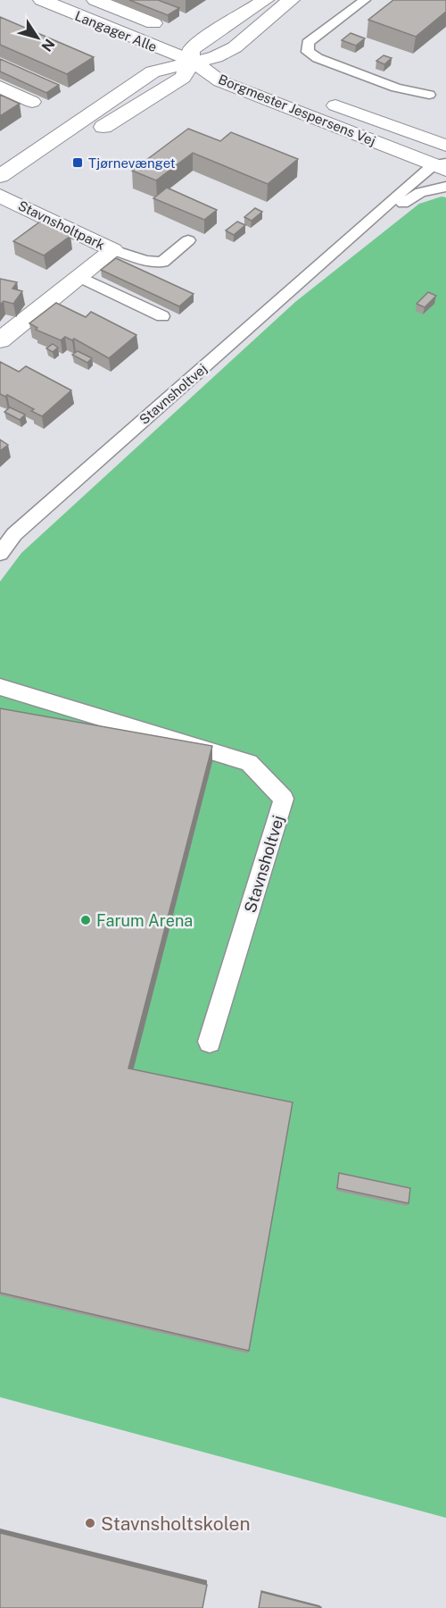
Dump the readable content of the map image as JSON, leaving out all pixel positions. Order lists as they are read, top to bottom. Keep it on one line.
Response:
{"streets":{"street":["Langager Alle","Borgmester Jespersens Vej","Stavnsholtpark"],"lane":["Stavnsholtvej"]},"crossings":[["Langager Alle","Borgmester Jespersens Vej"],["Borgmester Jespersens Vej","Stavnsholtvej"]],"places":{"transit":["Tjørnevænget"],"other":["Farum Arena","Stavnsholtskolen"]},"north":"bottom right"}
